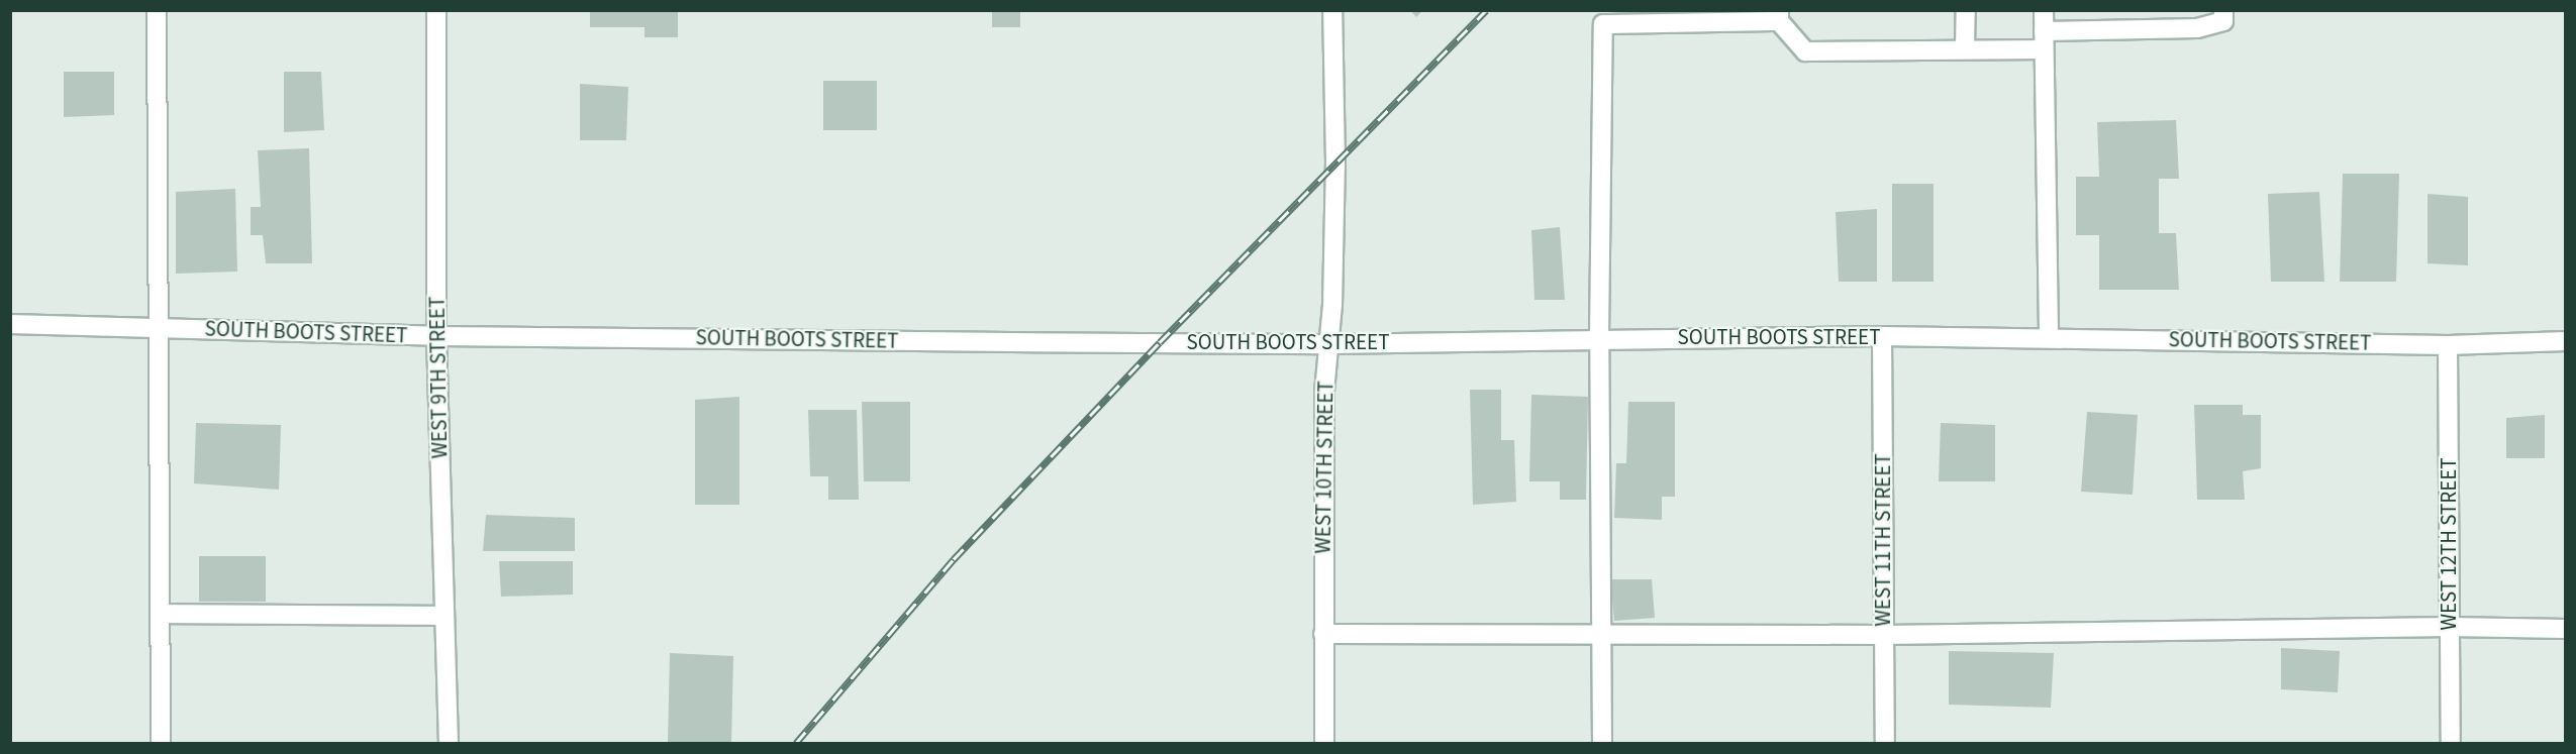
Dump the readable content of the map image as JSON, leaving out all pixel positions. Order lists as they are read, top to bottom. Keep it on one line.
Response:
{"streets":{"street":["SOUTH BOOTS STREET","WEST 9TH STREET","WEST 10TH STREET","WEST 11TH STREET","WEST 12TH STREET"]},"crossings":[["SOUTH BOOTS STREET","WEST 9TH STREET"],["SOUTH BOOTS STREET","WEST 10TH STREET"],["SOUTH BOOTS STREET","WEST 11TH STREET"],["SOUTH BOOTS STREET","WEST 12TH STREET"]]}
